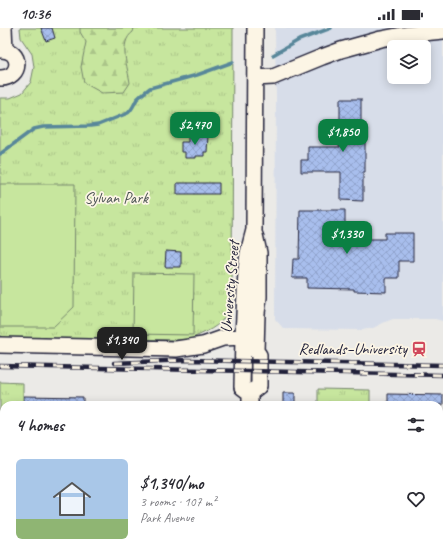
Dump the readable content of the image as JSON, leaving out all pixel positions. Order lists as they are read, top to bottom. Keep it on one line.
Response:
{"streets":{"street":["University Street"]},"parks":["Sylvan Park"],"places":{"station":["Redlands–University"]},"page":{"status":"10:36","price":["$2,470","$1,850","$1,330","$1,340"],"heading":"4 homes","list":[{"name":"$1,340/mo","note":"3 rooms · 107 m² · Park Avenue"}]}}
